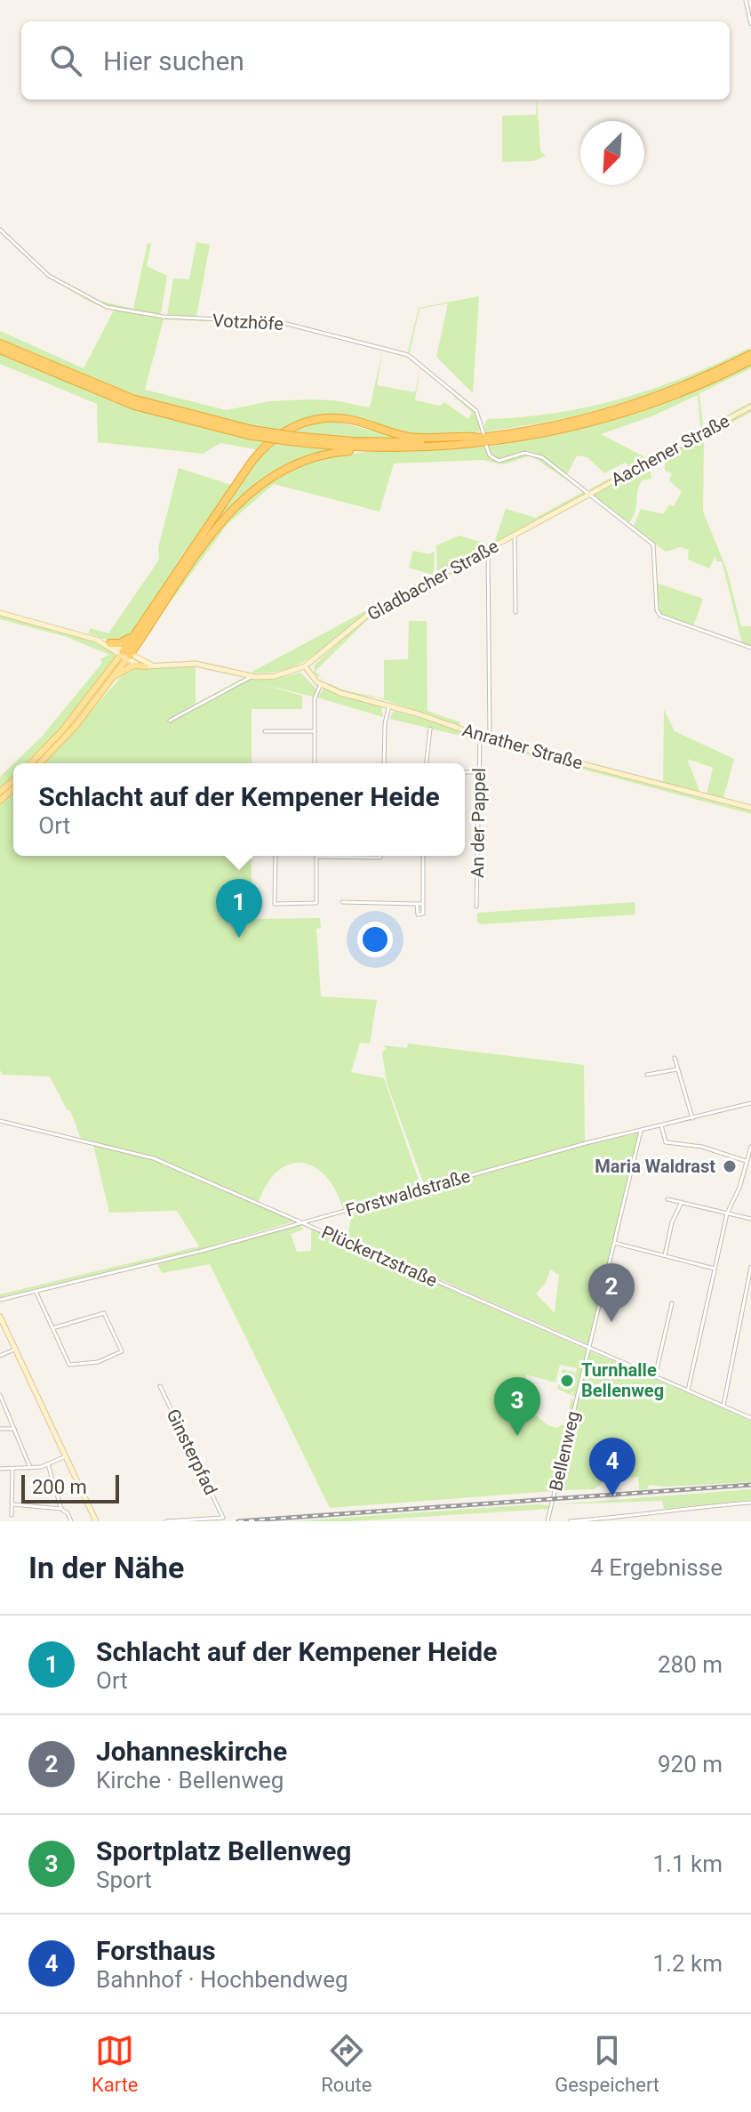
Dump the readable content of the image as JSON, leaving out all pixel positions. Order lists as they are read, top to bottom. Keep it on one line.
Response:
{"streets":{"main road":["Aachener Straße","Gladbacher Straße","Anrather Straße"],"street":["Votzhöfe","An der Pappel","Forstwaldstraße","Plückertzstraße","Bellenweg","Ginsterpfad"]},"crossings":[["Aachener Straße","Gladbacher Straße"],["Forstwaldstraße","Plückertzstraße"],["Forstwaldstraße","Bellenweg"],["Plückertzstraße","Bellenweg"]],"places":["Maria Waldrast","Turnhalle Bellenweg"],"scale_bar":"200 m","north":"bottom left","page":{"search":"Hier suchen","popup":["Schlacht auf der Kempener Heide","Ort"],"pins":["1","2","3","4"],"scale":"200 m","heading":["In der Nähe","4 Ergebnisse"],"list":[{"mark":"1","name":"Schlacht auf der Kempener Heide","note":"Ort","value":"280 m"},{"mark":"2","name":"Johanneskirche","note":"Kirche · Bellenweg","value":"920 m"},{"mark":"3","name":"Sportplatz Bellenweg","note":"Sport","value":"1.1 km"},{"mark":"4","name":"Forsthaus","note":"Bahnhof · Hochbendweg","value":"1.2 km"}],"nav":["Karte","Route","Gespeichert"]}}
